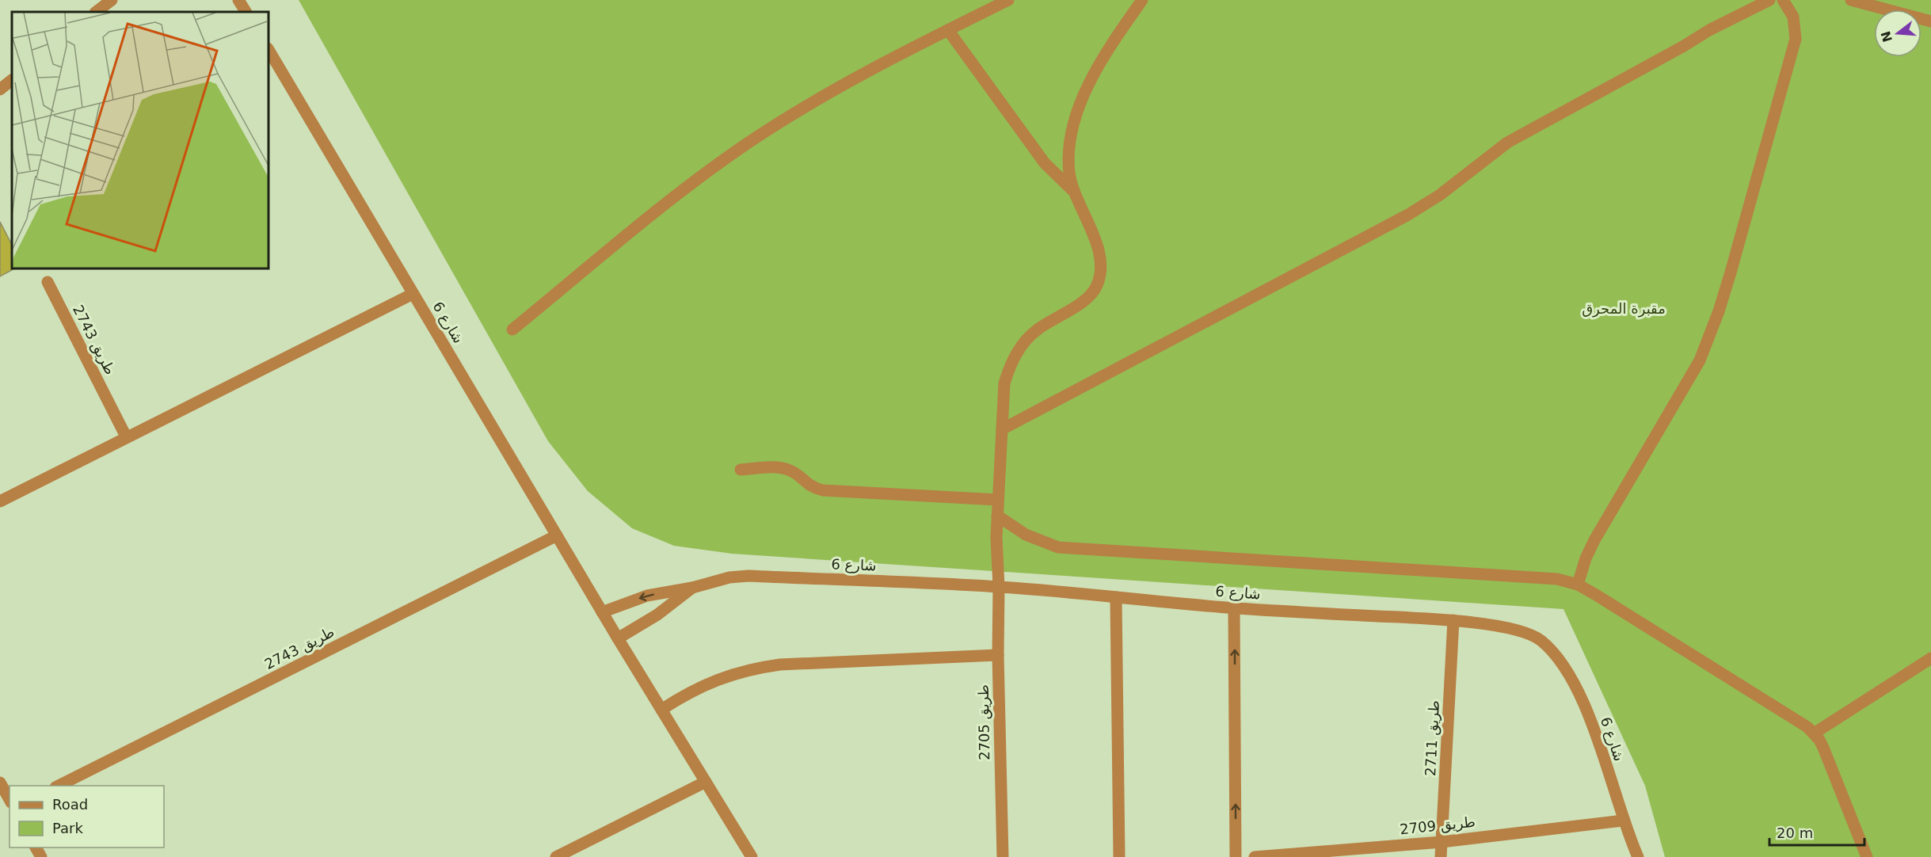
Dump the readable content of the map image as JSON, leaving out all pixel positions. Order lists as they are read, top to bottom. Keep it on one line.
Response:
{"streets":{"street":["شارع 6","طريق 2743","طريق 2705","طريق 2711","طريق 2709"]},"crossings":[["شارع 6","طريق 2743"],["شارع 6","طريق 2705"],["شارع 6","طريق 2711"],["شارع 6","طريق 2709"],["طريق 2711","طريق 2709"]],"parks":["مقبرة المحرق"],"legend":["Road","Park"],"scale_bar":"20 m","north":"left"}
